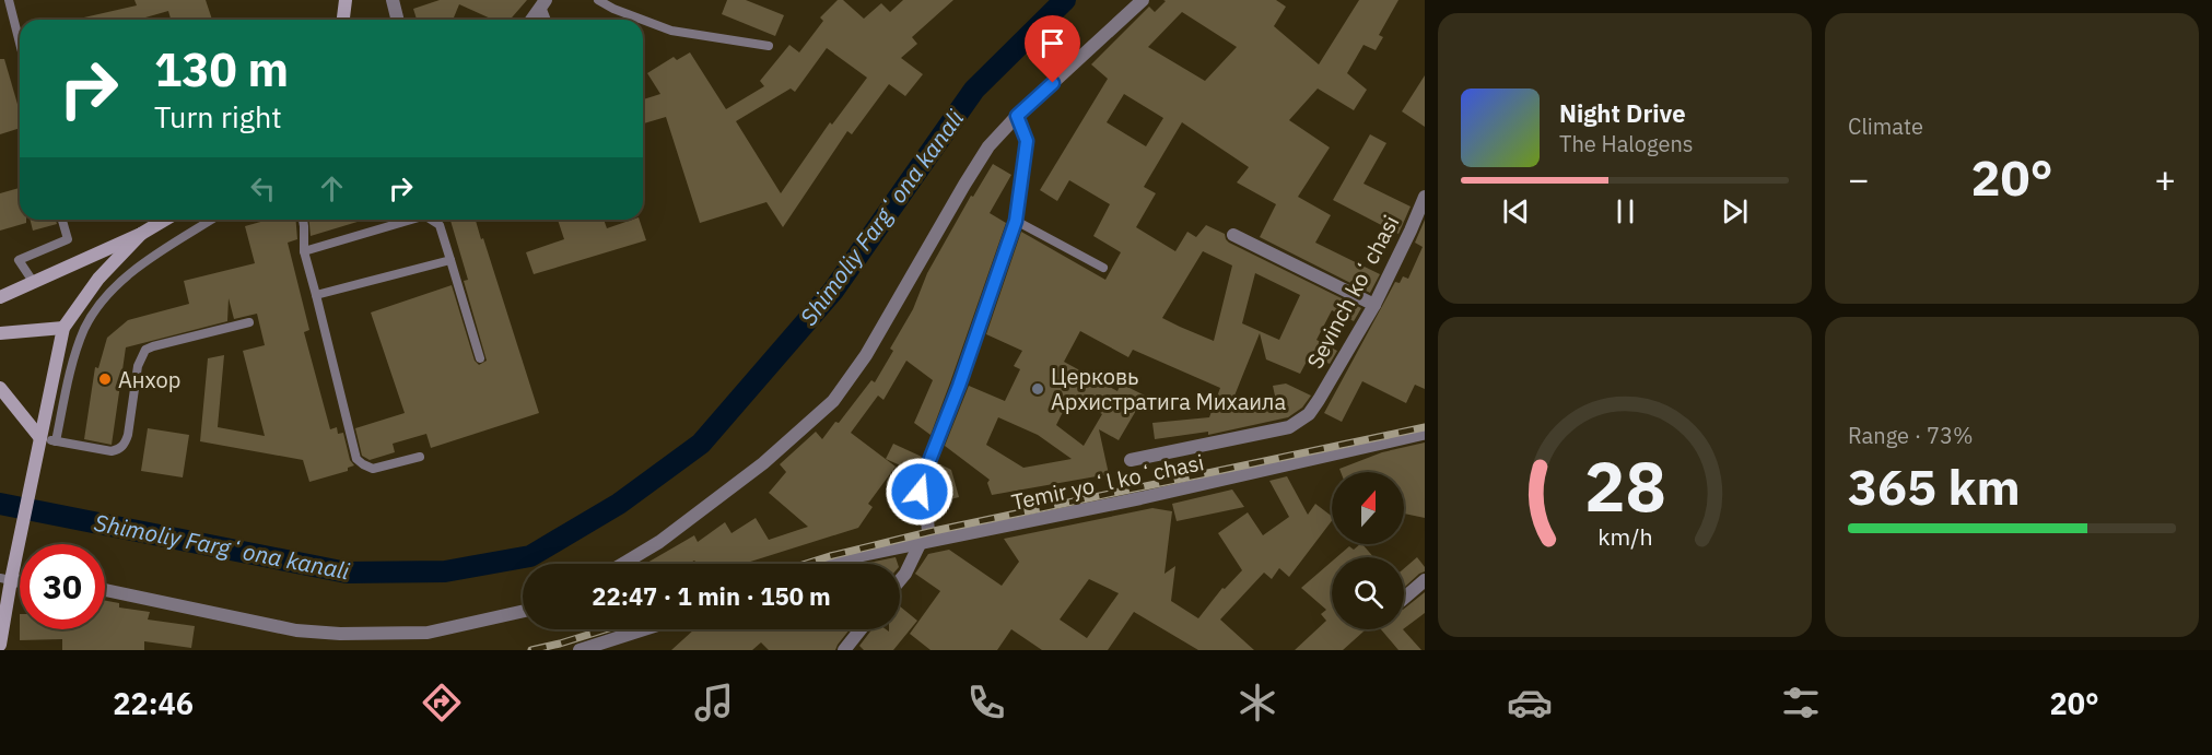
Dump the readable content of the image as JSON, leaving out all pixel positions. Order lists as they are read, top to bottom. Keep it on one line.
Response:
{"streets":{"street":["Sevinch koʻchasi","Temir yoʻl koʻchasi"]},"water":["Shimoliy Fargʻona kanali"],"places":["Анхор","Церковь Архистратига Михаила"],"north":"top","page":{"tile":["Climate",["Range · 73%","365 km"]],"turn":["130 m","Turn right"],"song":["Night Drive","The Halogens"],"heat":["−","20°","+"],"limit":"30","trip":"22:47 · 1 min · 150 m","tabs":["22:46","20°"],"gauge":["28","km/h"]}}
